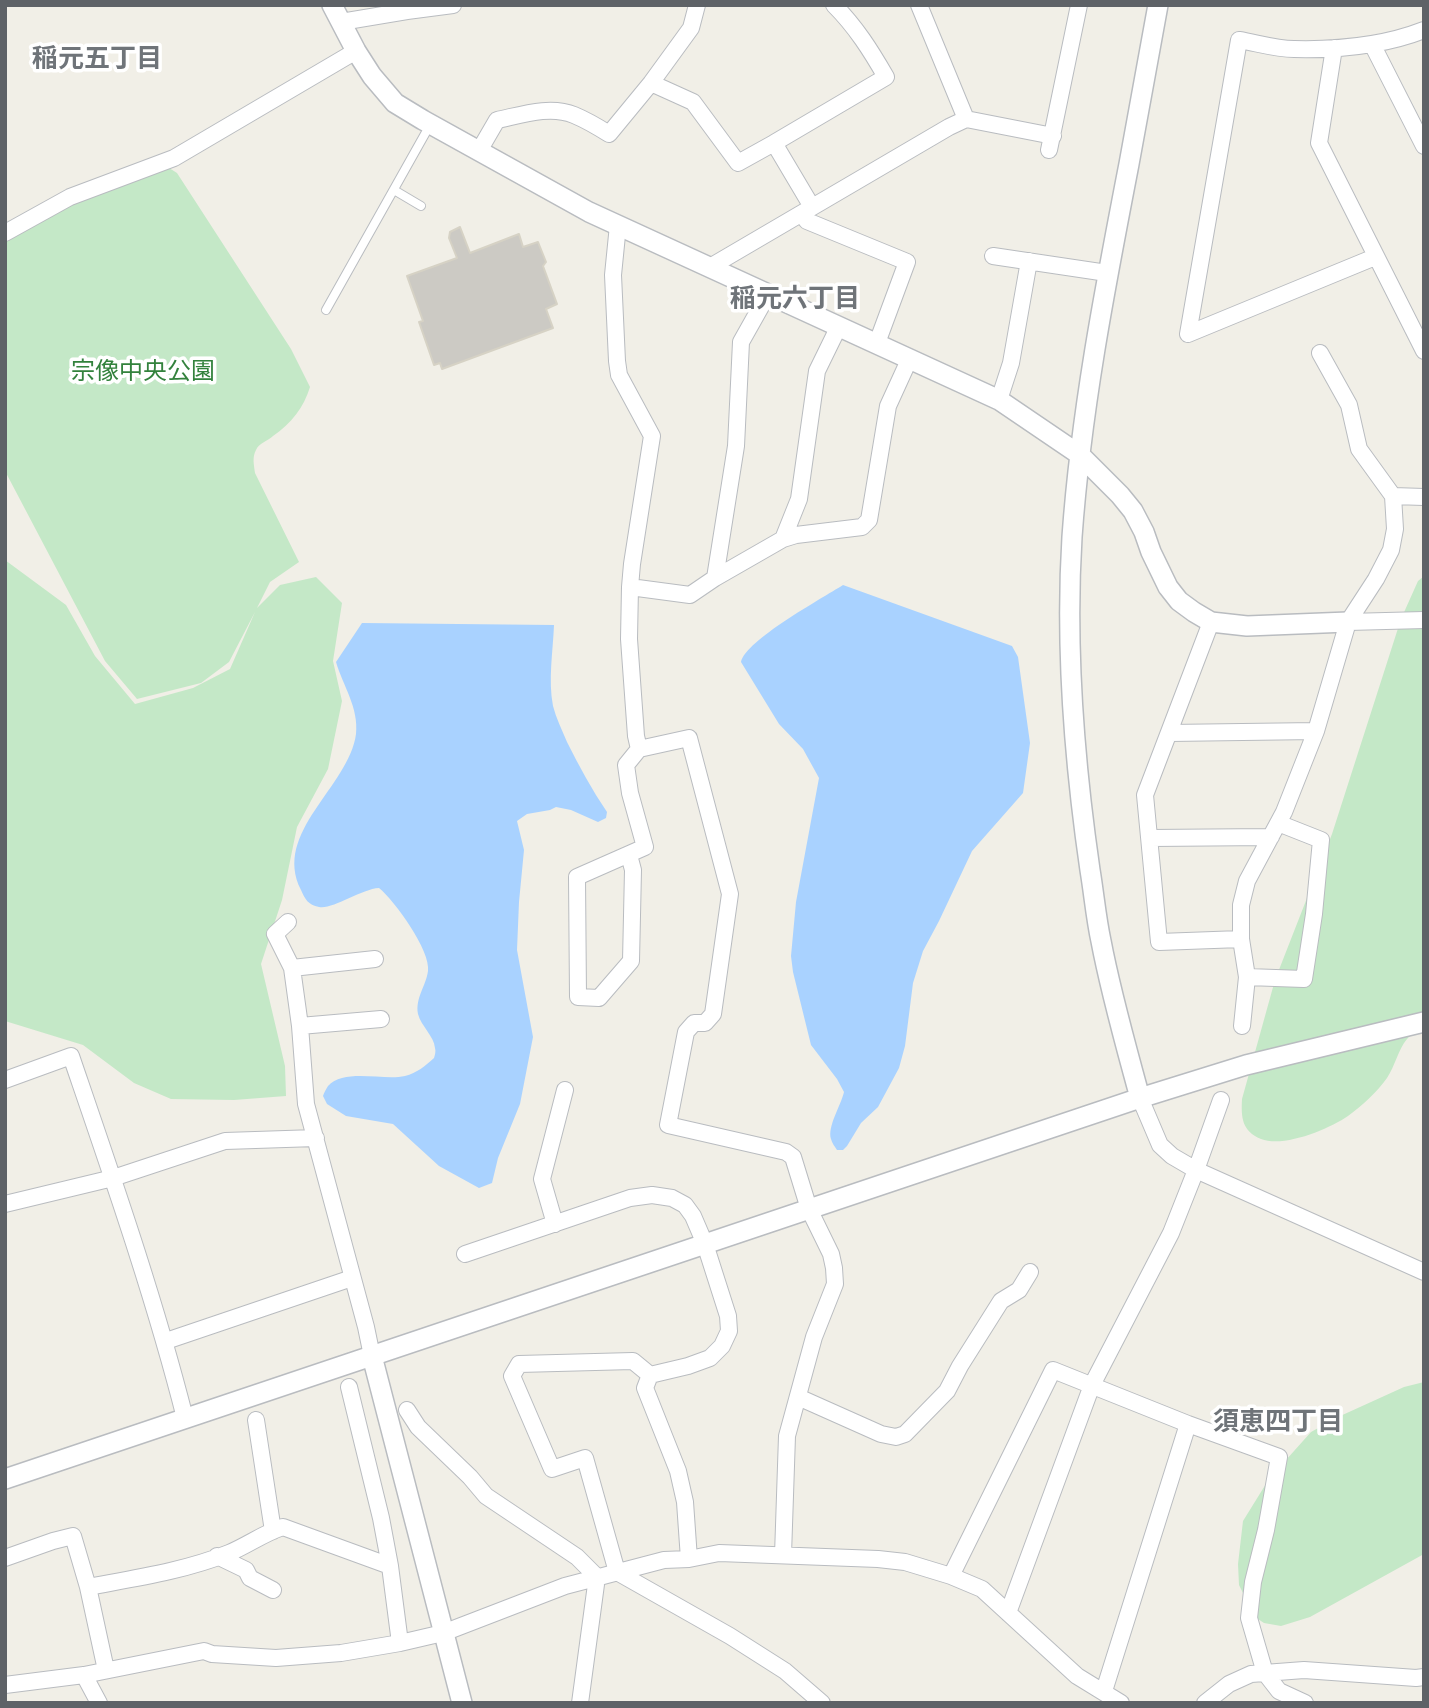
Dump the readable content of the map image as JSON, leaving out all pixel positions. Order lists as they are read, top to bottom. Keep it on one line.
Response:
{"districts":["稲元五丁目","稲元六丁目","須恵四丁目"],"parks":["宗像中央公園"]}
